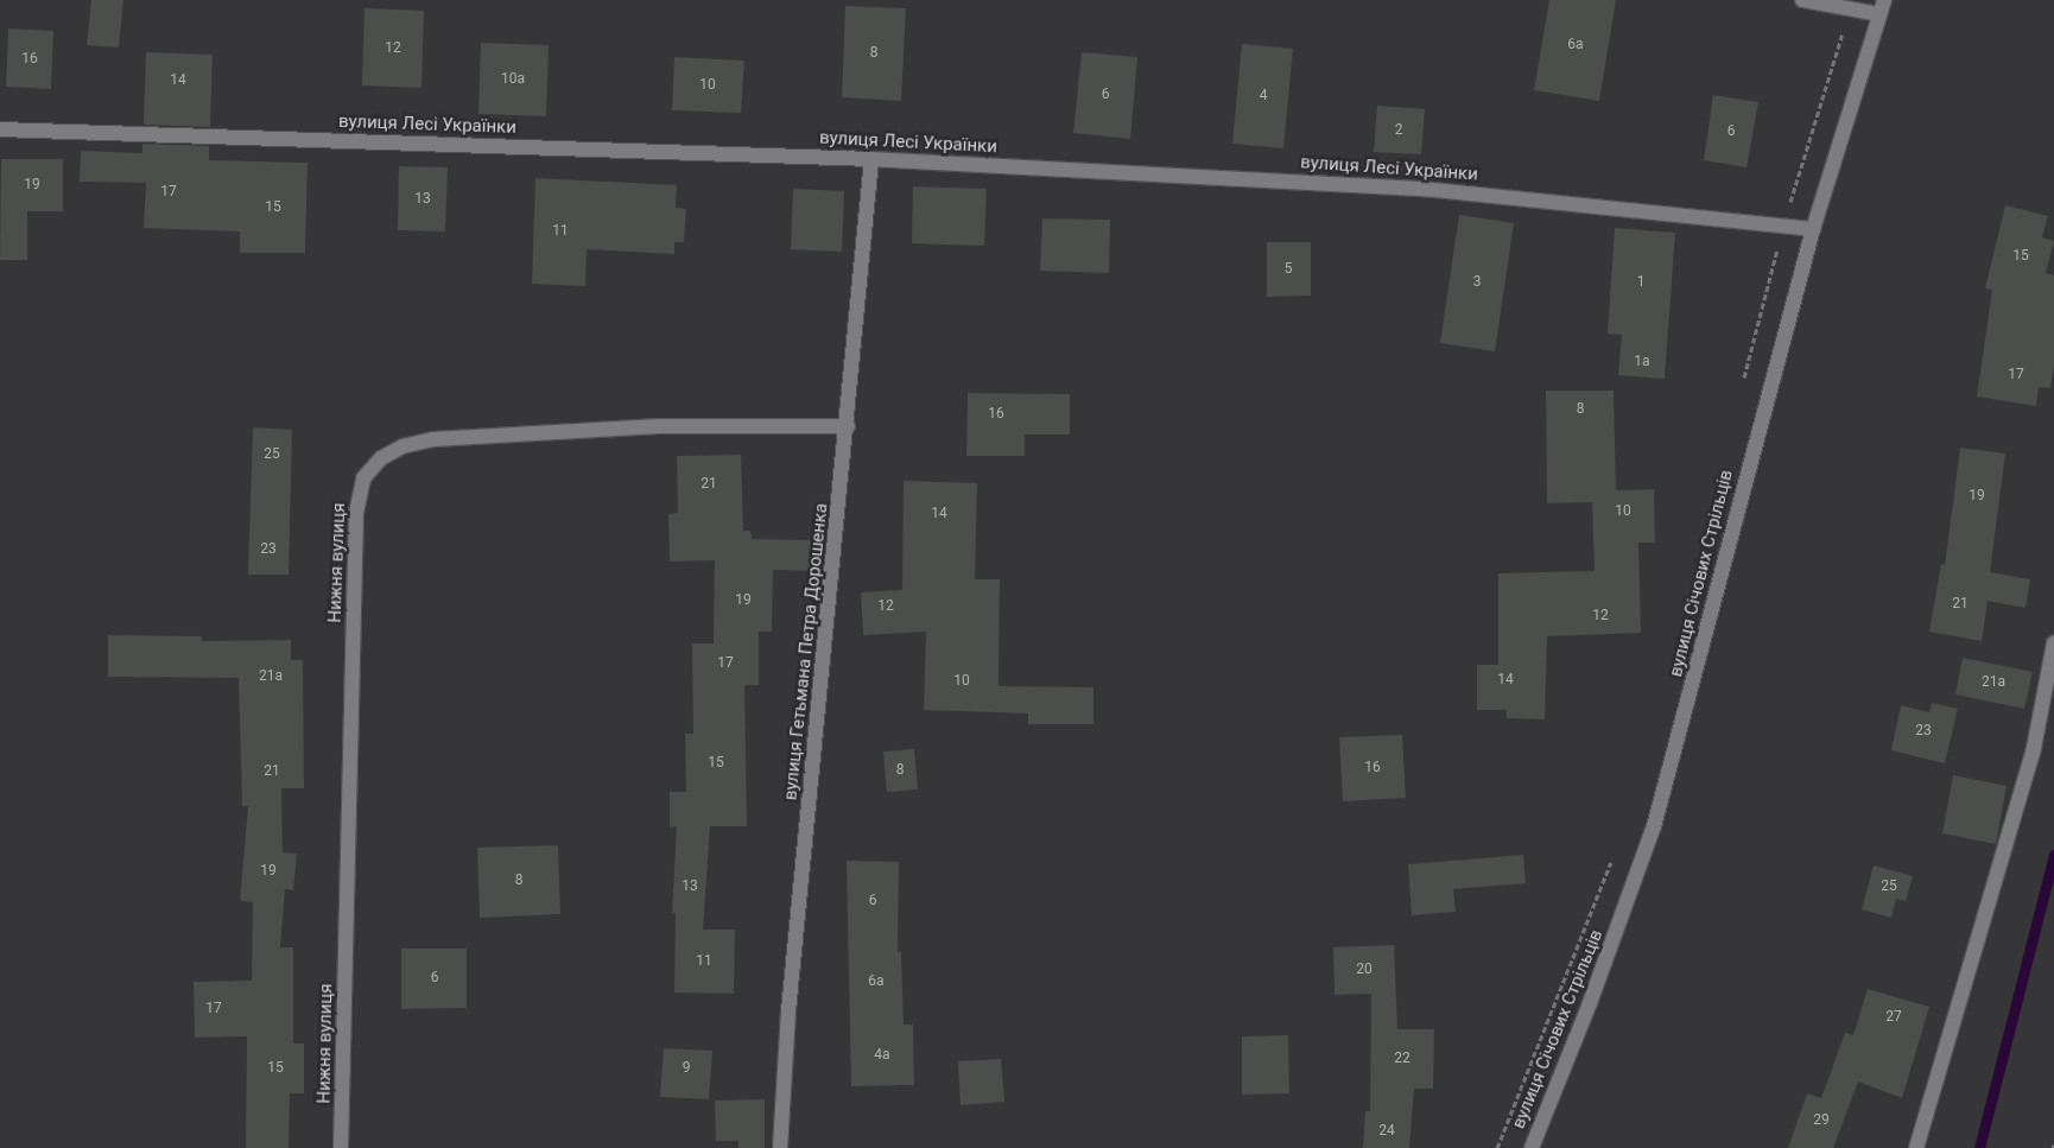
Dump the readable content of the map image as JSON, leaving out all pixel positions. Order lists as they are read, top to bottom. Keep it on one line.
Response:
{"streets":{"street":["вулиця Лесі Українки","Нижня вулиця","вулиця Січових Стрільців","вулиця Гетьмана Петра Дорошенка"]},"crossings":[["вулиця Лесі Українки","вулиця Січових Стрільців"],["вулиця Лесі Українки","вулиця Гетьмана Петра Дорошенка"],["Нижня вулиця","вулиця Гетьмана Петра Дорошенка"]],"house_numbers":["6а","12","8","16","10а","14","10","6","4","2","6","19","17","13","15","11","15","5","3","1","1а","17","8","16","25","21","19","10","14","23","19","21","12","12","17","21а","14","10","21а","23","15","16","8","21","19","8","13","25","6","11","20","6","6а","17","27","4а","22","15","9","29","24"]}
